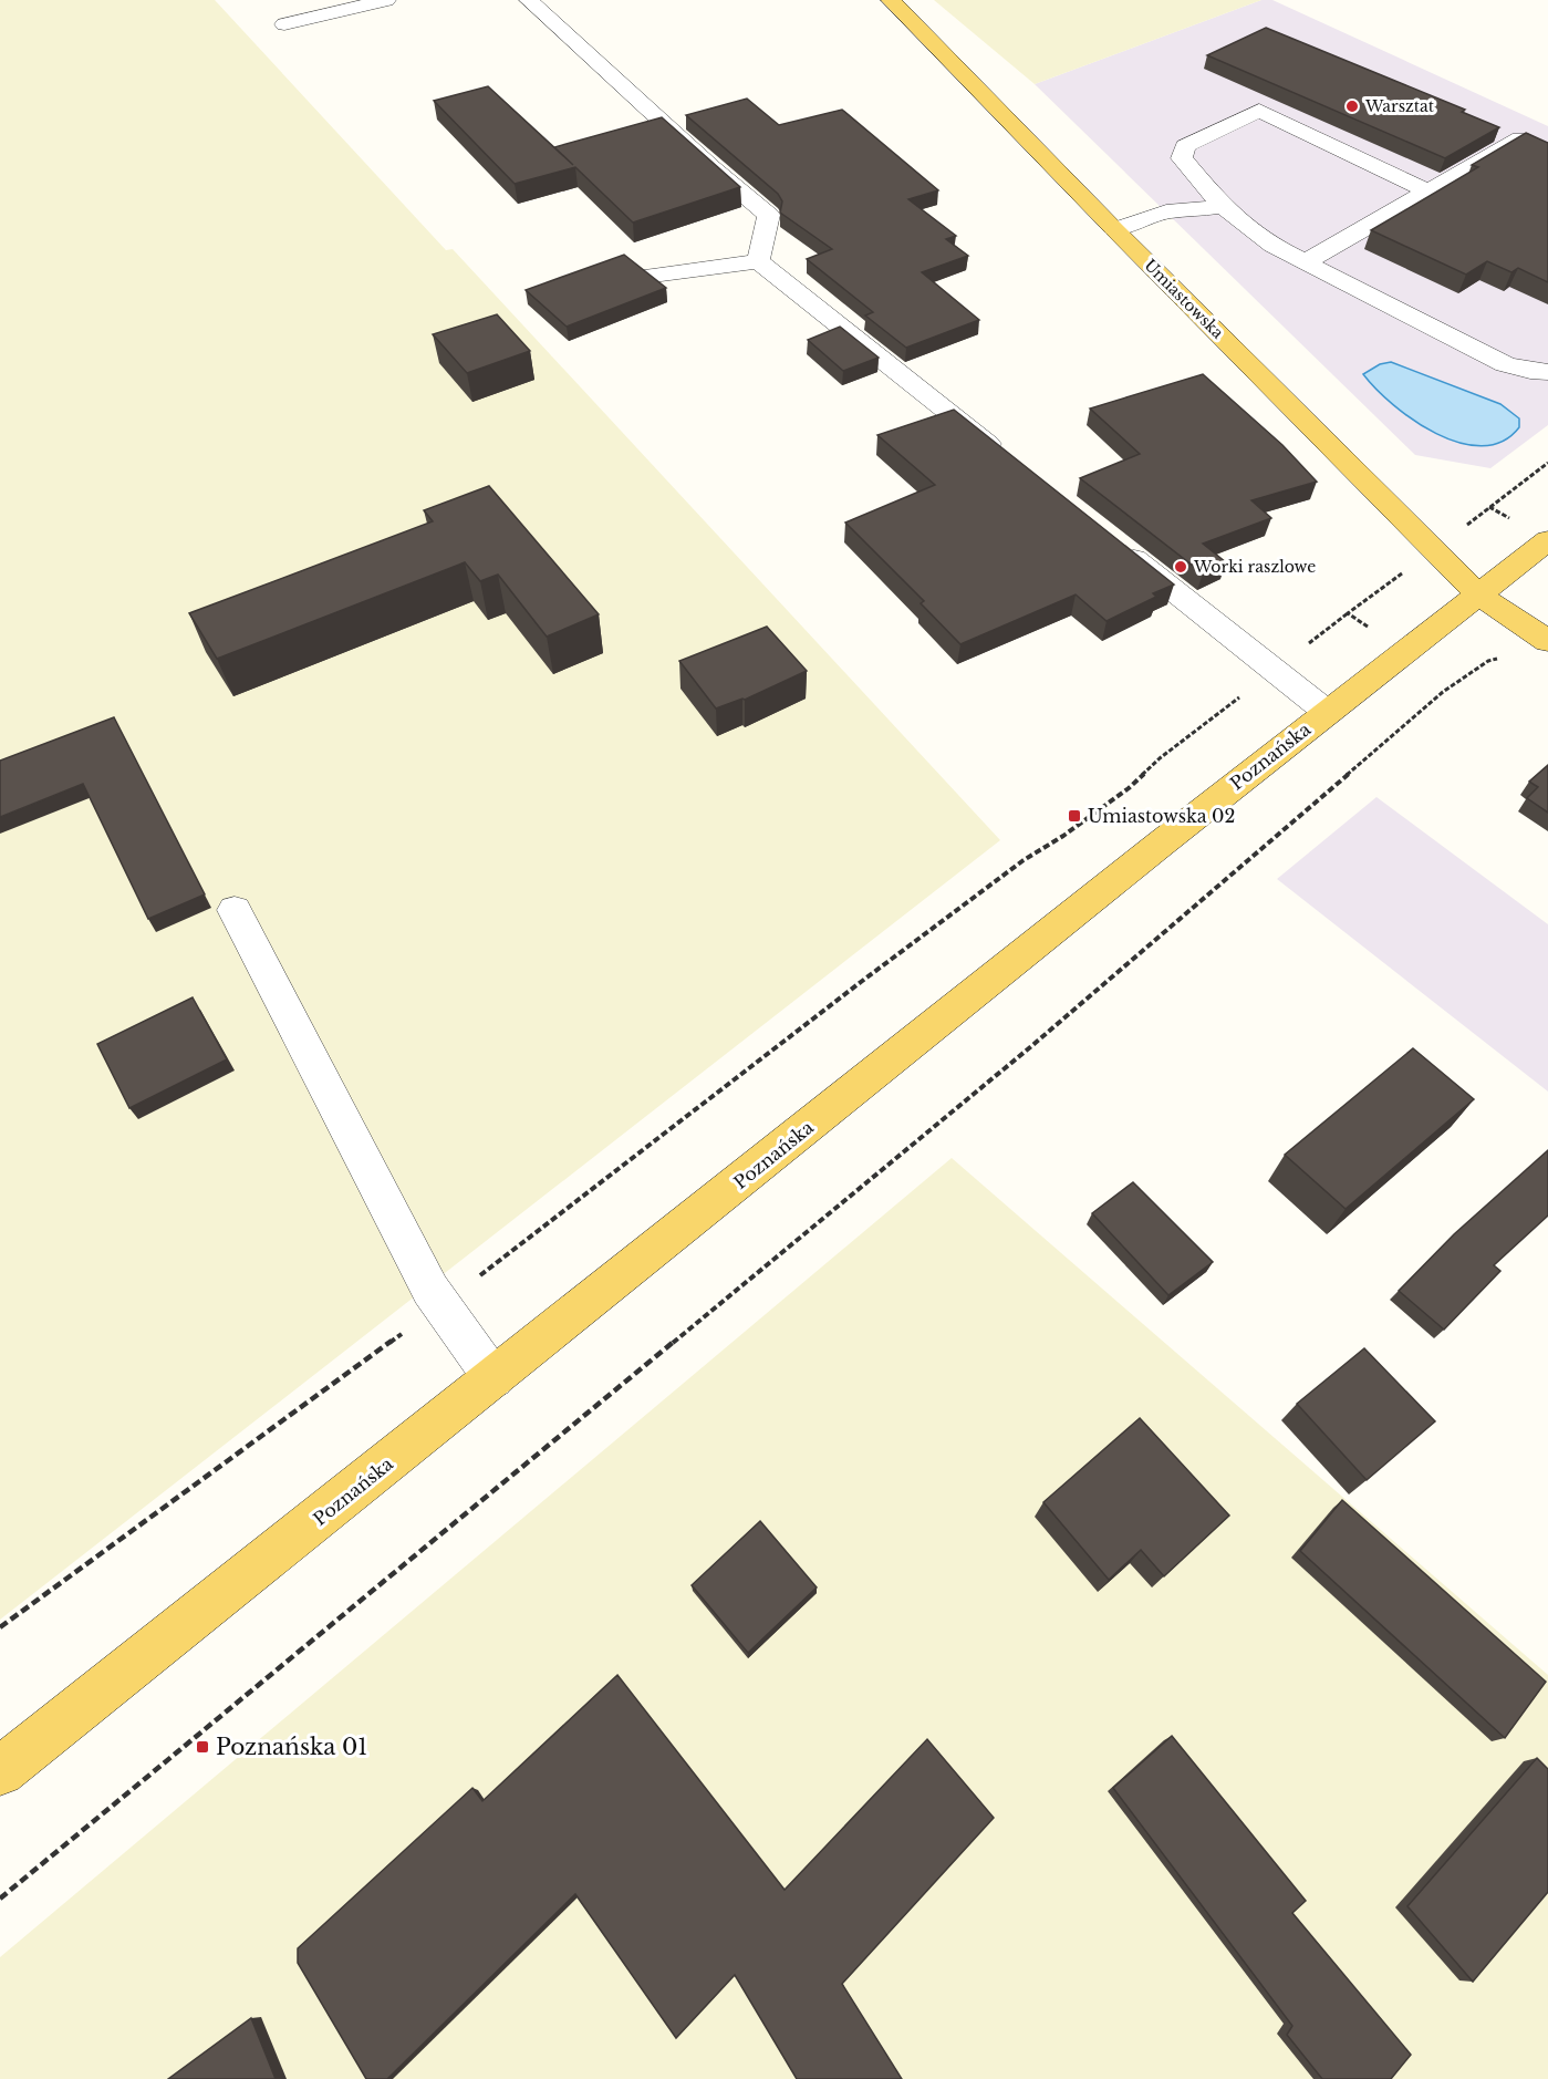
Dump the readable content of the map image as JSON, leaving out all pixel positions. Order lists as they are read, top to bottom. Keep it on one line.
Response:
{"streets":{"main road":["Umiastowska","Poznańska"]},"crossings":[["Umiastowska","Poznańska"]],"places":{"other":["Warsztat","Worki raszlowe"],"transit":["Umiastowska 02","Poznańska 01"]}}
